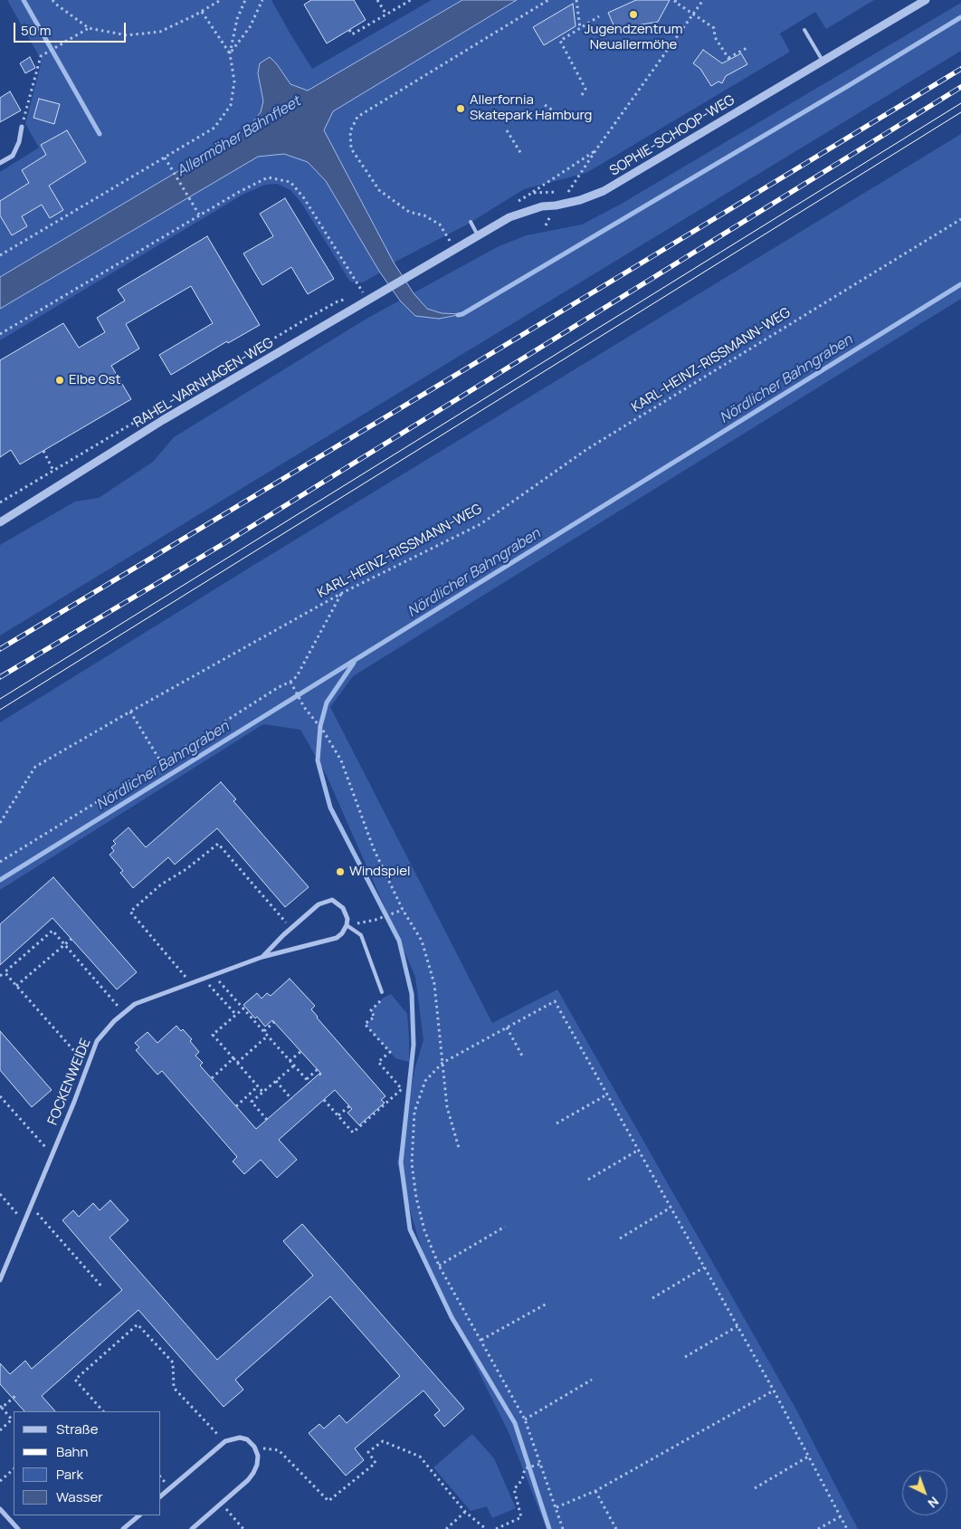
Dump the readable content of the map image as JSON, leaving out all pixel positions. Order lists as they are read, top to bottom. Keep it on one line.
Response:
{"streets":{"street":["SOPHIE-SCHOOP-WEG","RAHEL-VARNHAGEN-WEG","FOCKENWEIDE"],"path":["KARL-HEINZ-RISSMANN-WEG"]},"crossings":[["SOPHIE-SCHOOP-WEG","RAHEL-VARNHAGEN-WEG"]],"water":["Allermöher Bahnfleet","Nördlicher Bahngraben"],"places":["Jugendzentrum Neuallermöhe","Allerfornia Skatepark Hamburg","Elbe Ost","Windspiel"],"legend":["Straße","Bahn","Park","Wasser"],"scale_bar":"50 m","north":"bottom right"}
